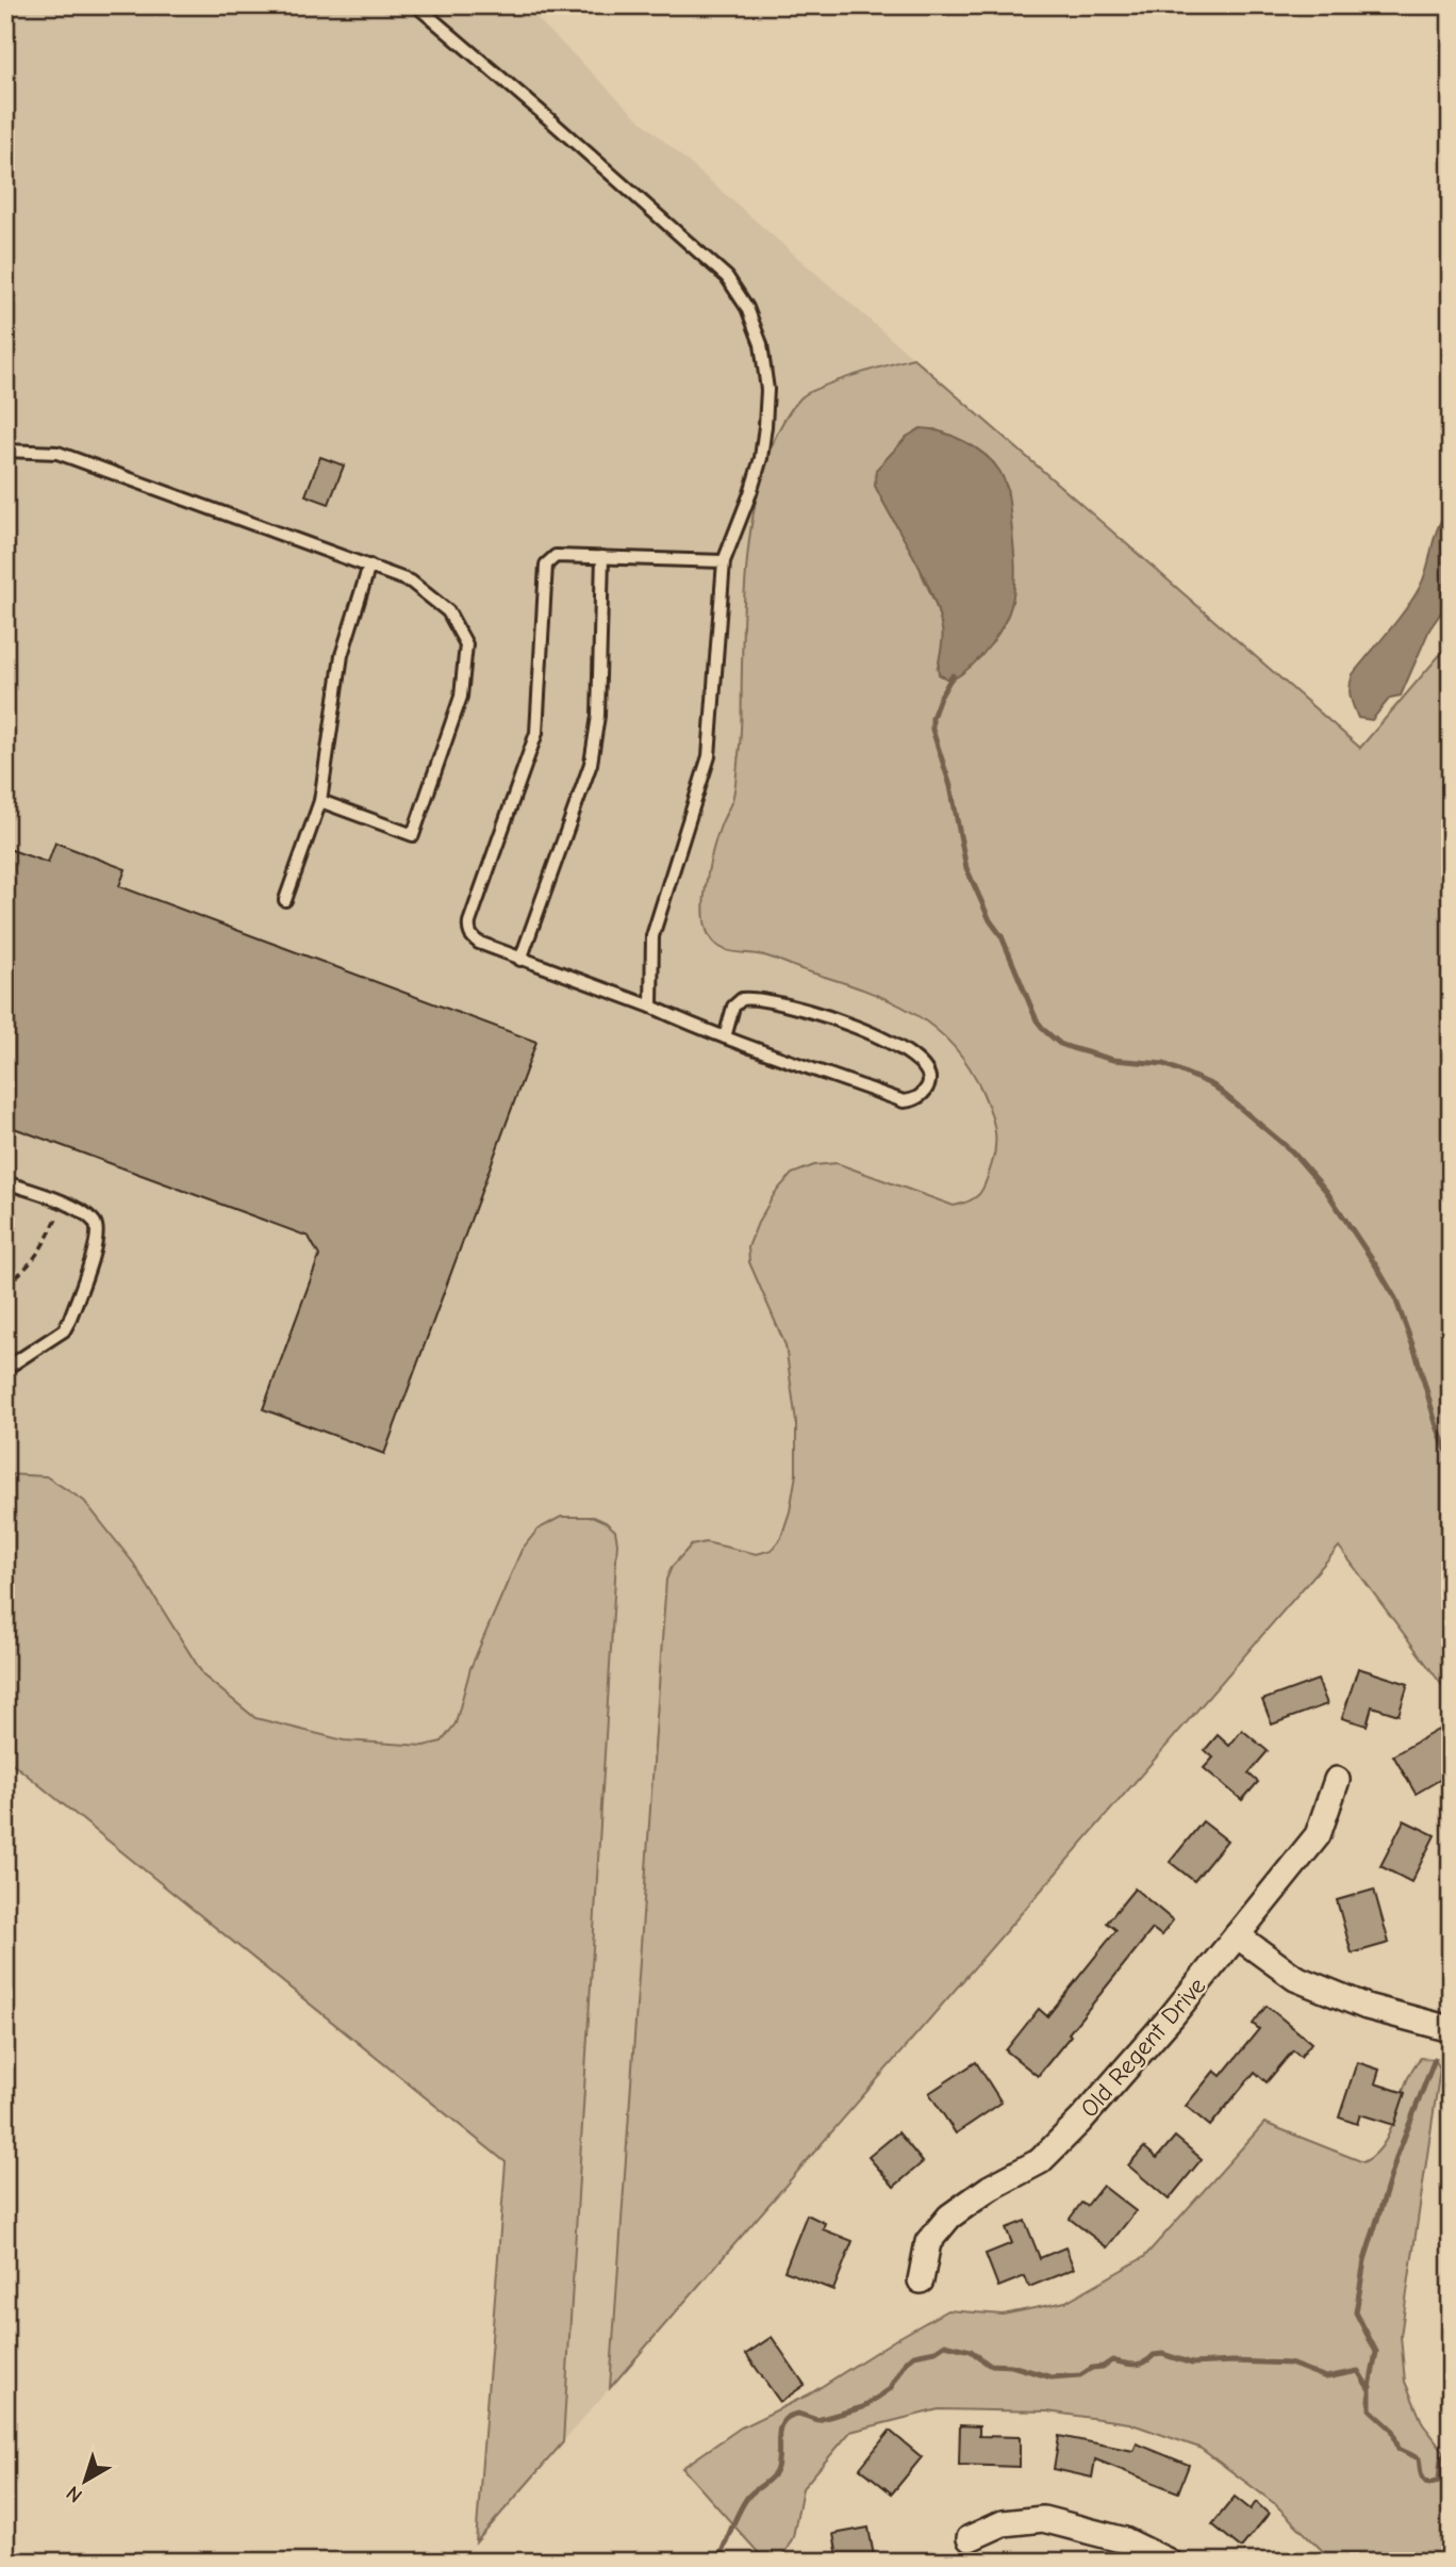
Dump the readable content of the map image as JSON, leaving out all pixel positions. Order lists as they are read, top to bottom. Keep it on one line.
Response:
{"streets":{"street":["Old Regent Drive"]},"north":"bottom left"}
